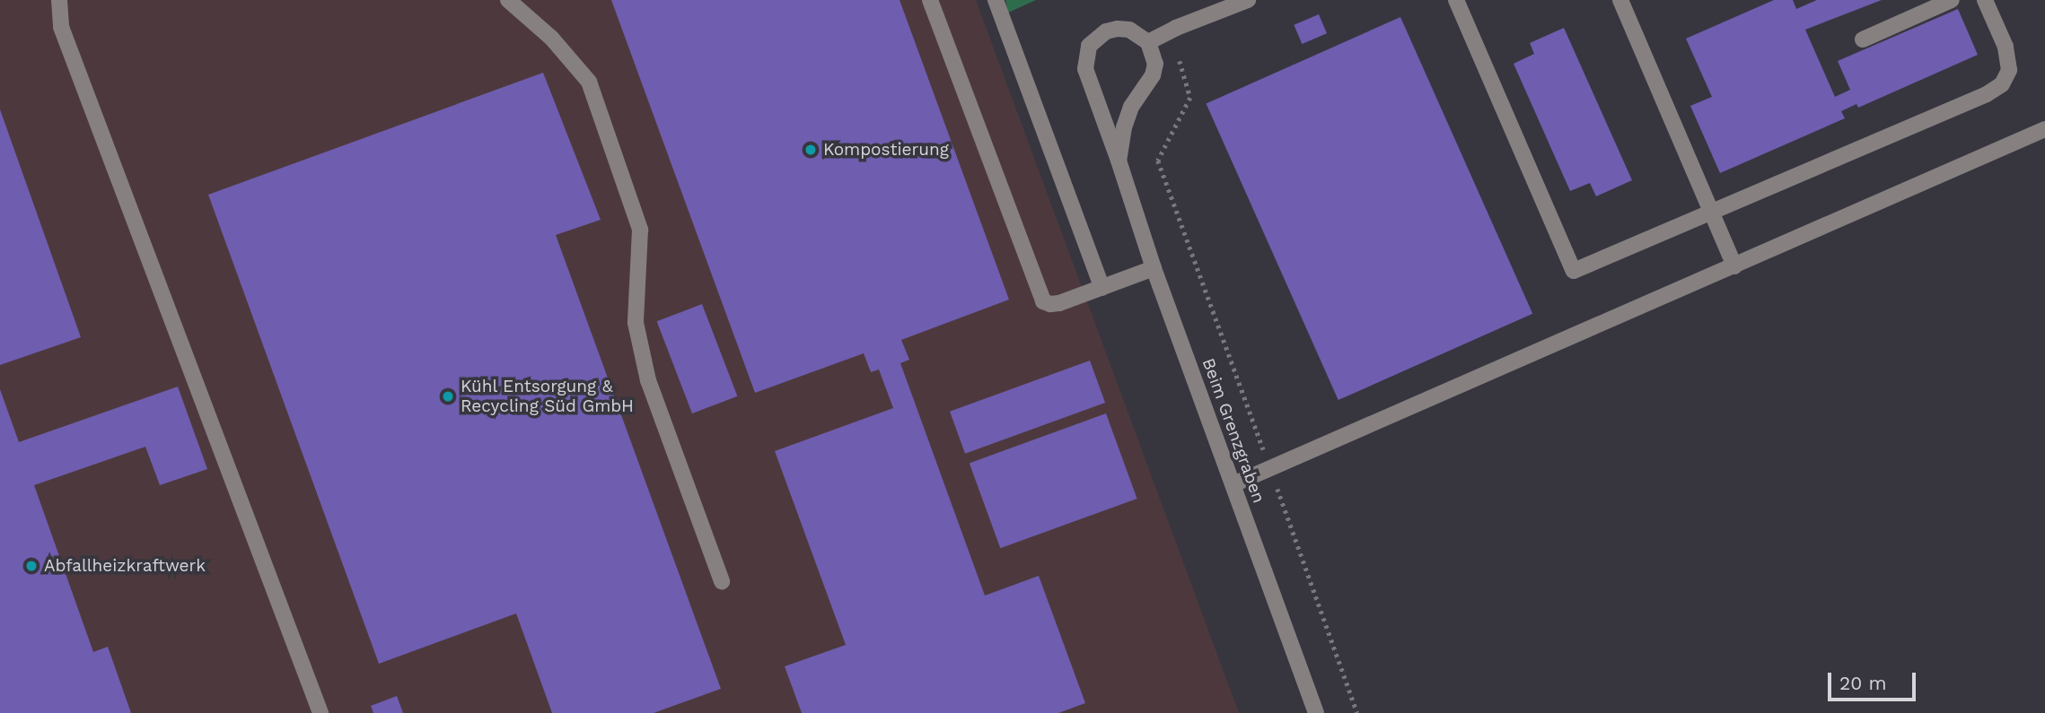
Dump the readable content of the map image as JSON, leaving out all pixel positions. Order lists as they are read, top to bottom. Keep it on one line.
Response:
{"streets":{"street":["Beim Grenzgraben"]},"places":["Kompostierung","Kühl Entsorgung & Recycling Süd GmbH","Abfallheizkraftwerk"],"scale_bar":"20 m"}
